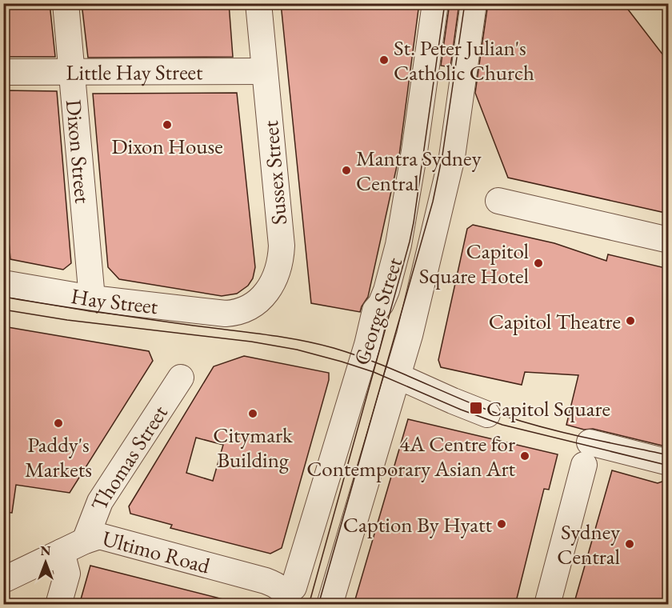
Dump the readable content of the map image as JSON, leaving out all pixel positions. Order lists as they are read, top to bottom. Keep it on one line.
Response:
{"streets":{"street":["Little Hay Street","Dixon Street","Sussex Street","Hay Street","George Street","Thomas Street","Ultimo Road"]},"crossings":[["Little Hay Street","Dixon Street"],["Little Hay Street","Sussex Street"],["Dixon Street","Hay Street"],["Sussex Street","Hay Street"],["George Street","Ultimo Road"],["Thomas Street","Ultimo Road"]],"places":{"other":["St. Peter Julian's Catholic Church","Dixon House","Mantra Sydney Central","Capitol Square Hotel","Capitol Theatre","Citymark Building","Paddy's Markets","4A Centre for Contemporary Asian Art","Caption By Hyatt","Sydney Central"],"transit":["Capitol Square"]},"north":"top"}
